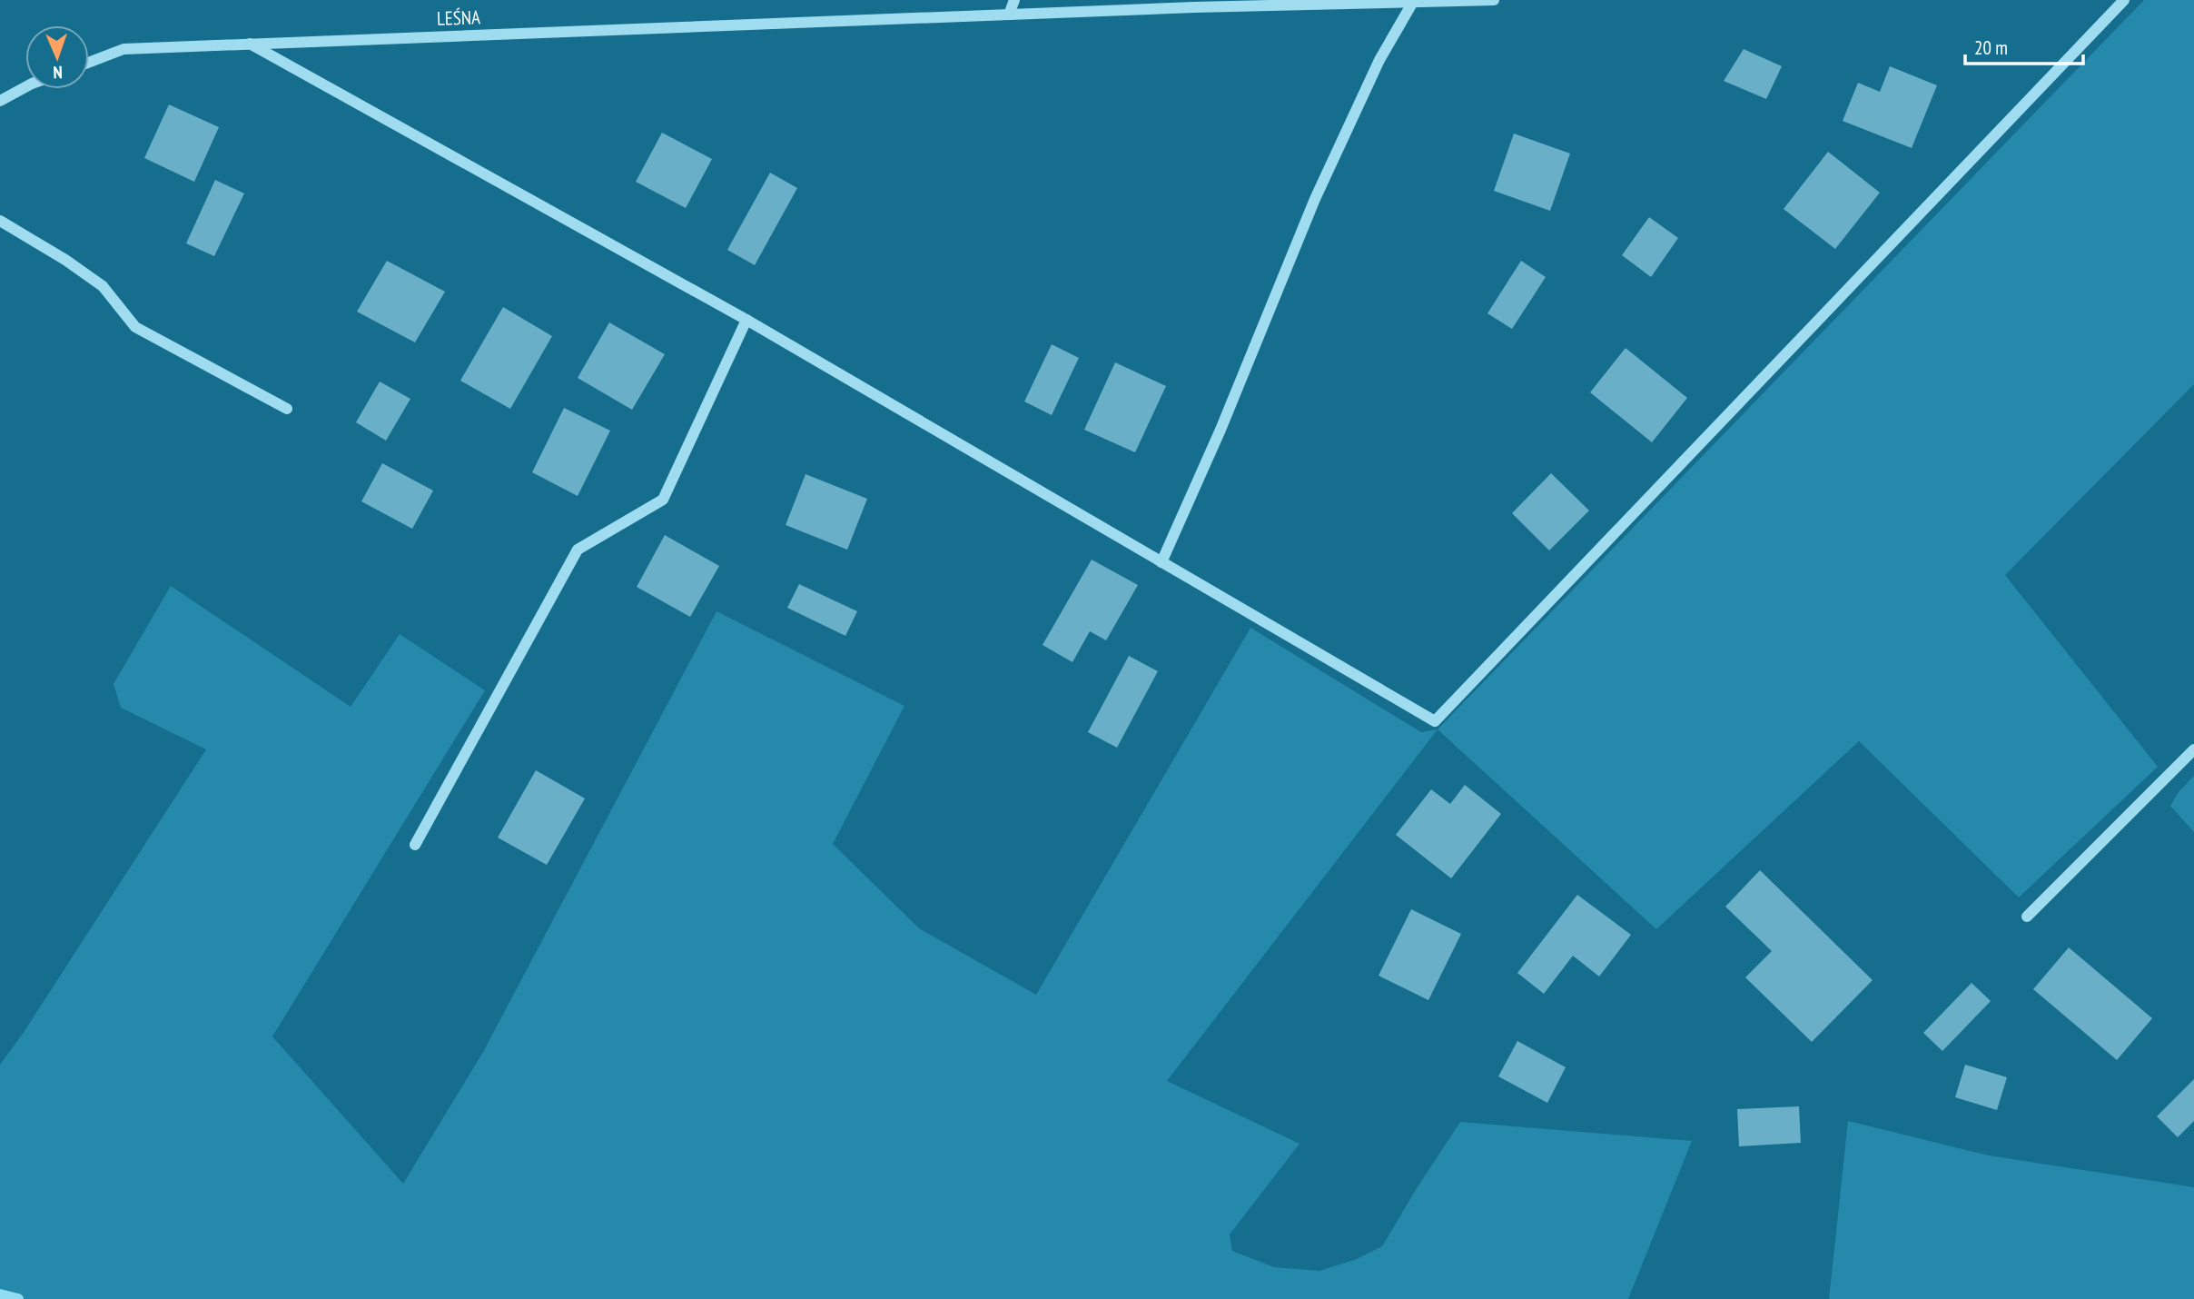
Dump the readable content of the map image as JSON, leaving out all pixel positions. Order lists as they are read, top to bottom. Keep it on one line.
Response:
{"streets":{"street":["LEŚNA"]},"scale_bar":"20 m","north":"bottom"}
